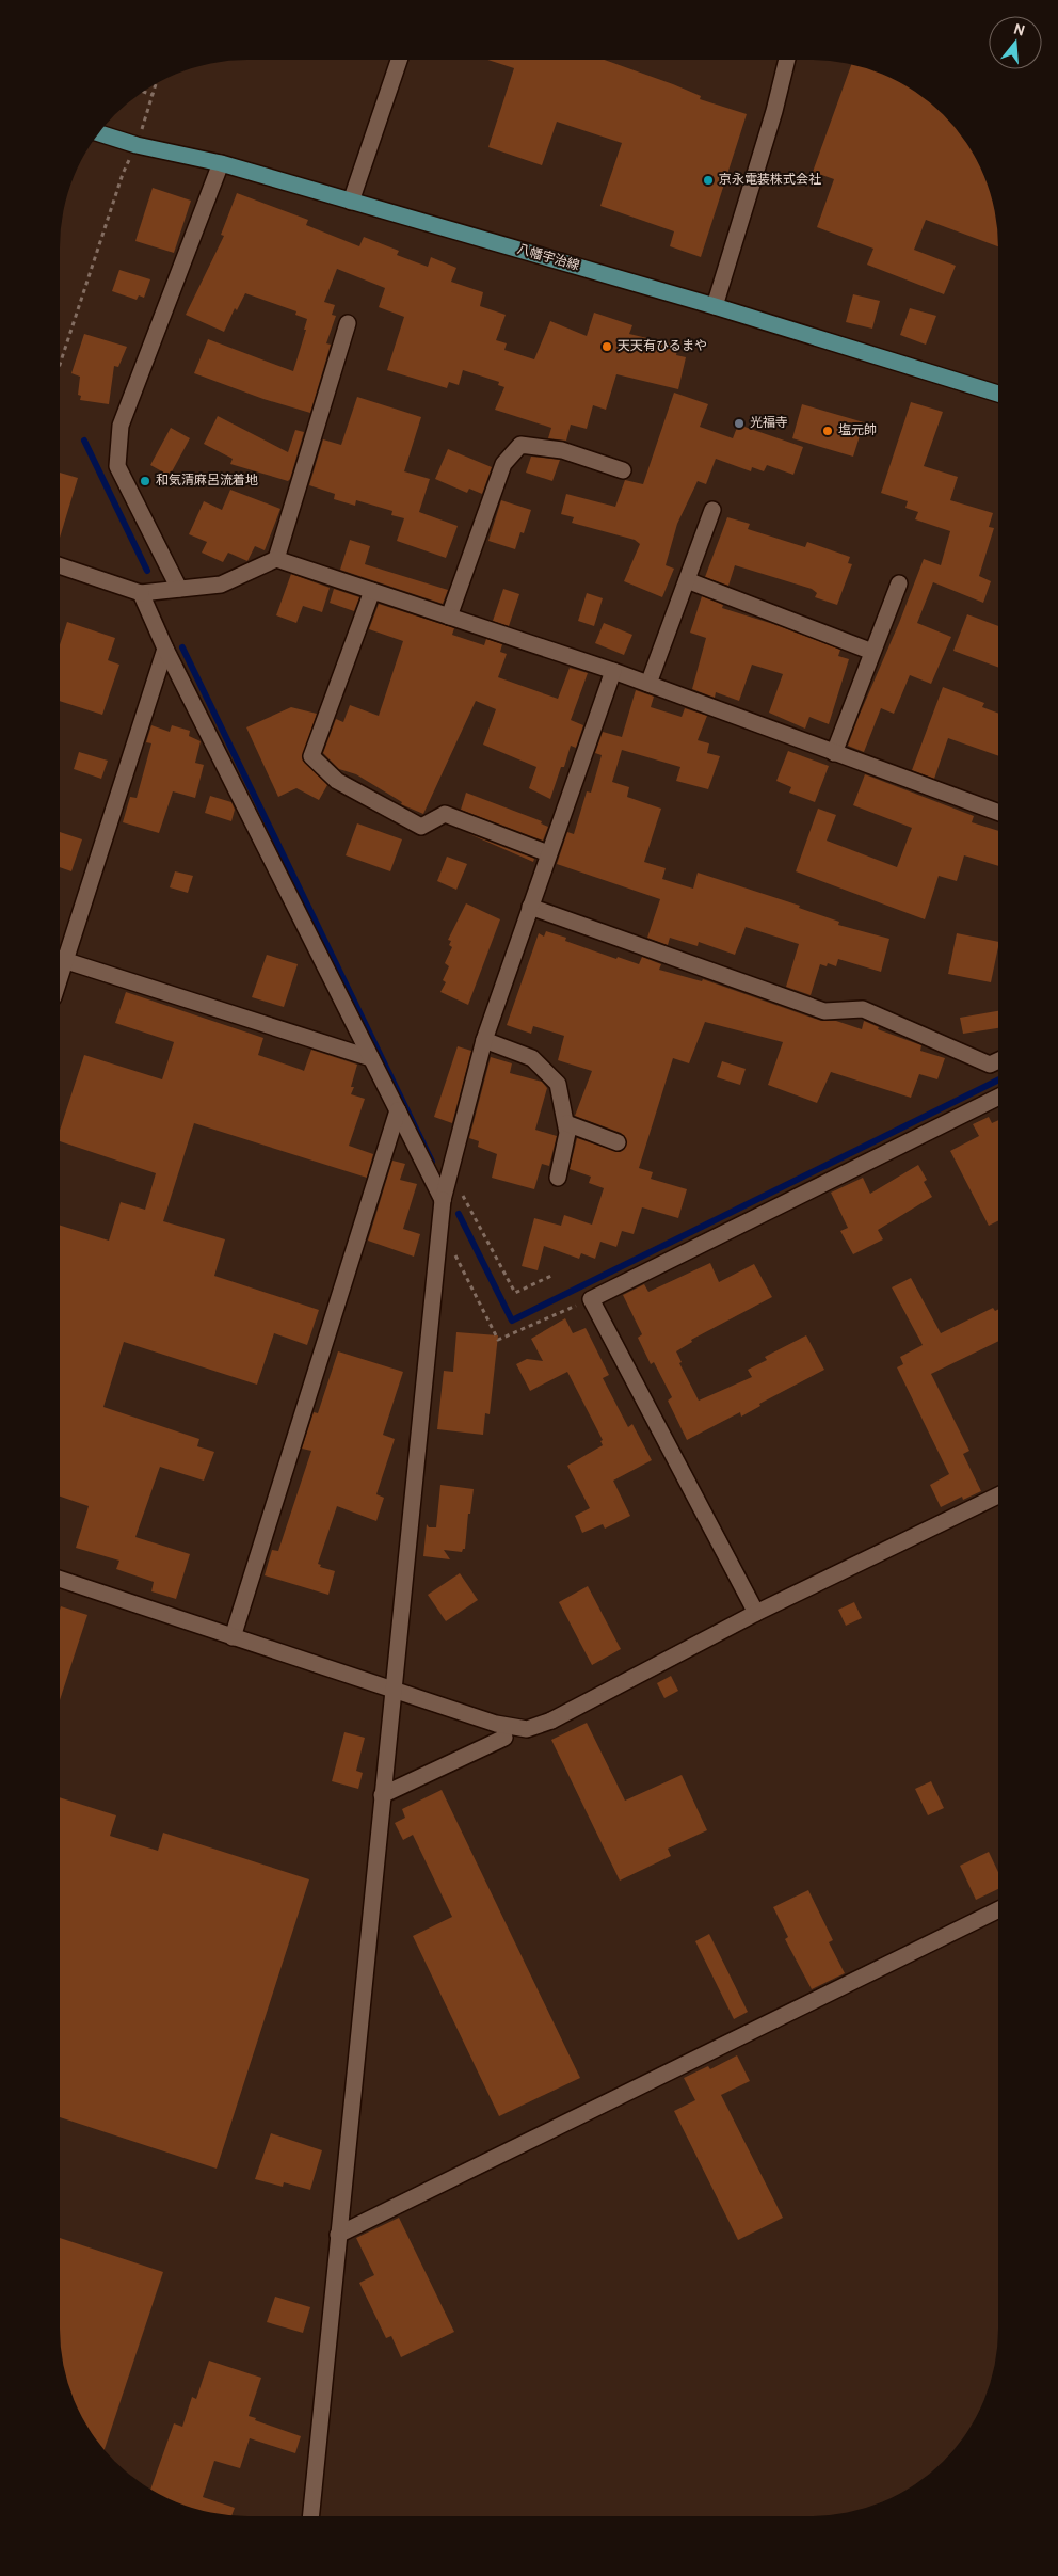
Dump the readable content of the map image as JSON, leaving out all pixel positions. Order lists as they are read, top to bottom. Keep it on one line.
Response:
{"streets":{"main road":["八幡宇治線"]},"places":["京永電装株式会社","天天有ひるまや","光福寺","塩元帥","和気清麻呂流着地"],"north":"top"}
